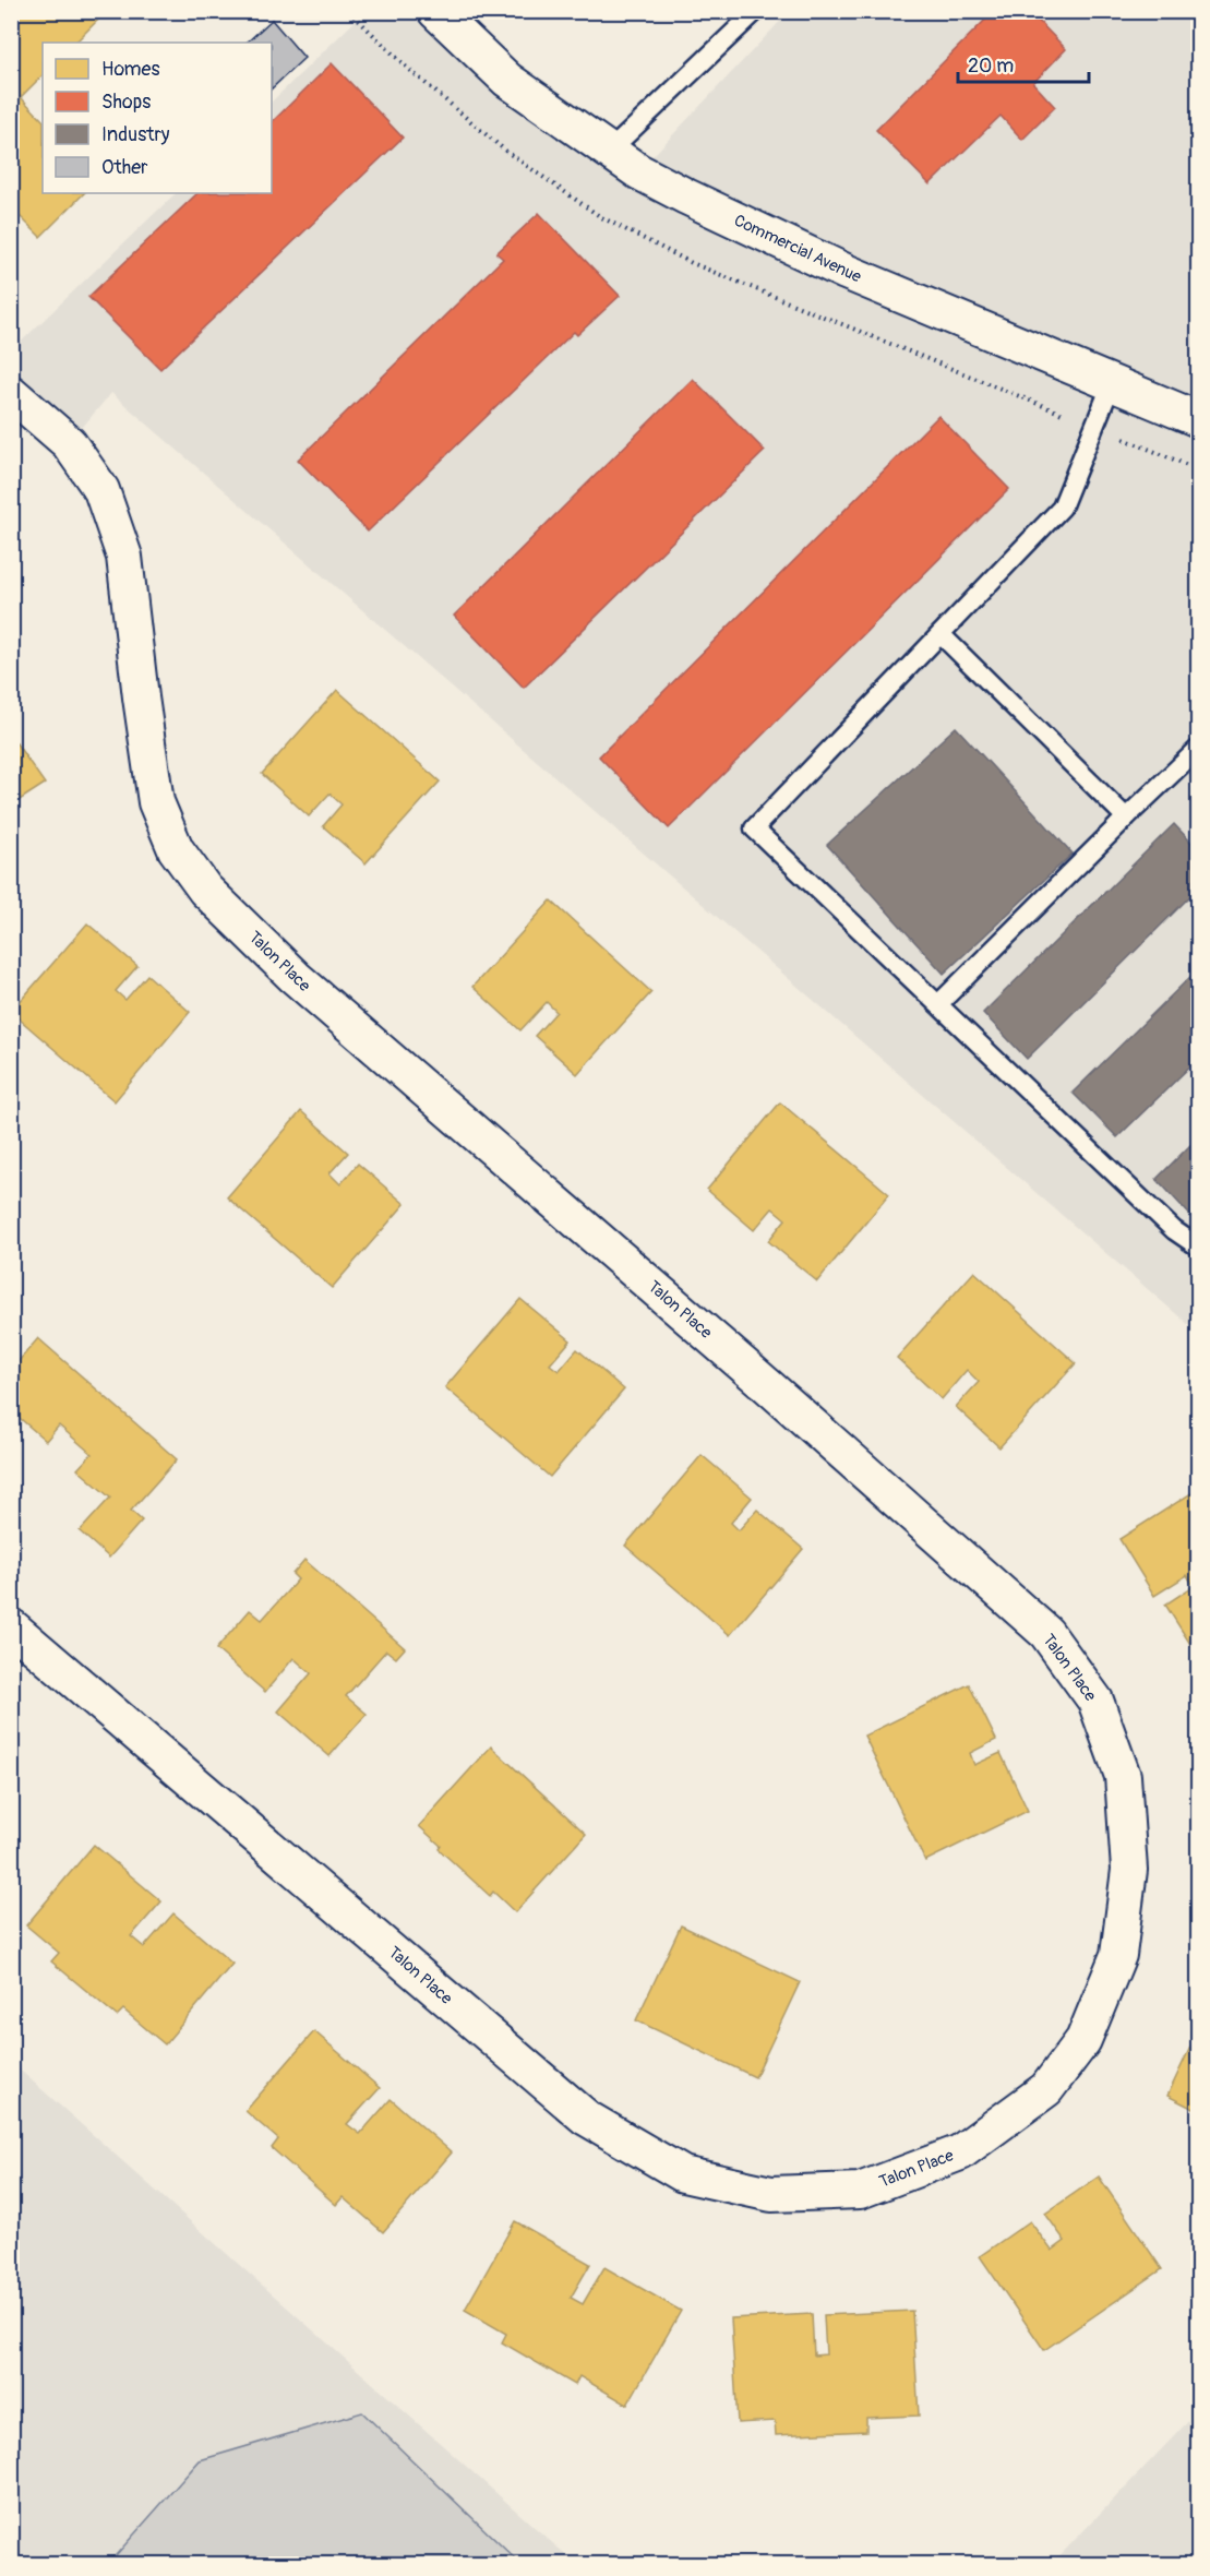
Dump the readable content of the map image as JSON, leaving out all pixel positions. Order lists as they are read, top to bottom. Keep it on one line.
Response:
{"streets":{"street":["Commercial Avenue","Talon Place"]},"legend":["Homes","Shops","Industry","Other"],"scale_bar":"20 m"}
